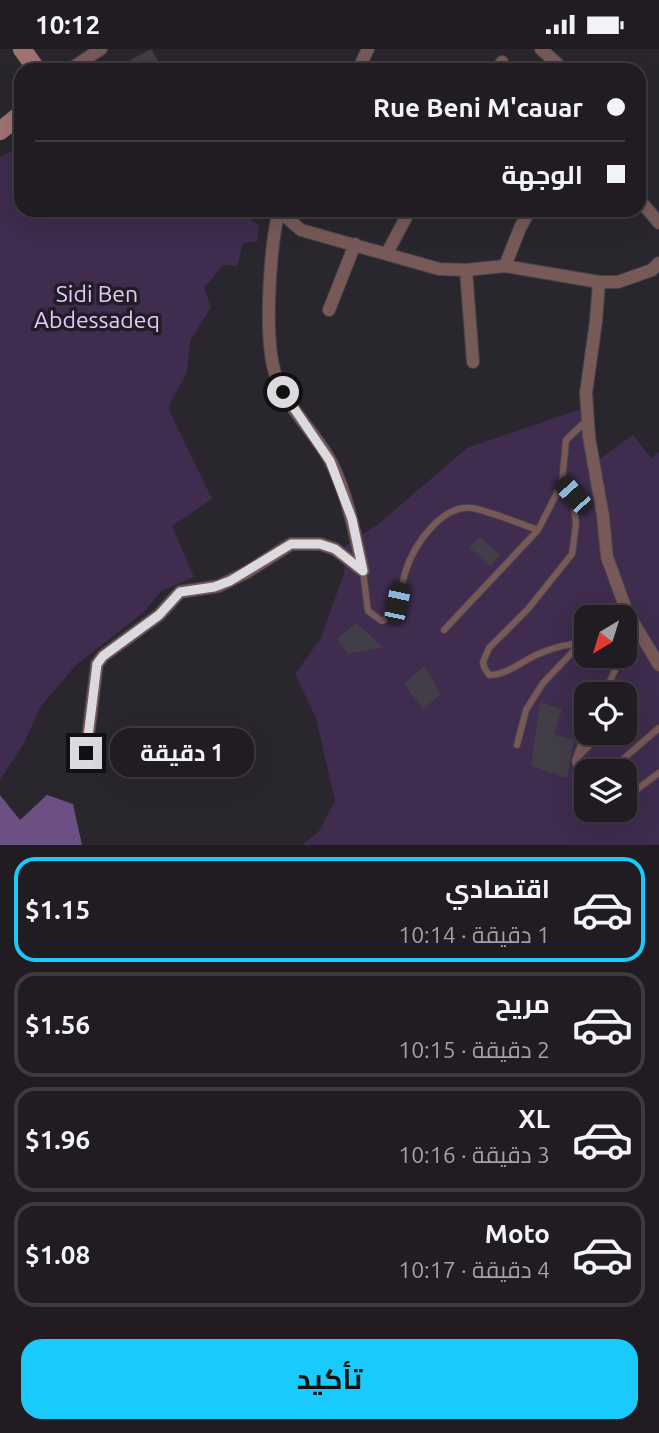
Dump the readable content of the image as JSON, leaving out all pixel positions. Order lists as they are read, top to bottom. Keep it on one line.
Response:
{"parks":["Sidi Ben Abdessadeq"],"north":"bottom left","page":{"status":"10:12","banner":["Rue Beni M'cauar","الوجهة"],"bubble":"1 دقيقة","list":[{"name":"اقتصادي","note":"1 دقيقة · 10:14","value":"$1.15"},{"name":"مريح","note":"2 دقيقة · 10:15","value":"$1.56"},{"name":"XL","note":"3 دقيقة · 10:16","value":"$1.96"},{"name":"Moto","note":"4 دقيقة · 10:17","value":"$1.08"}],"buttons":"تأكيد"}}
